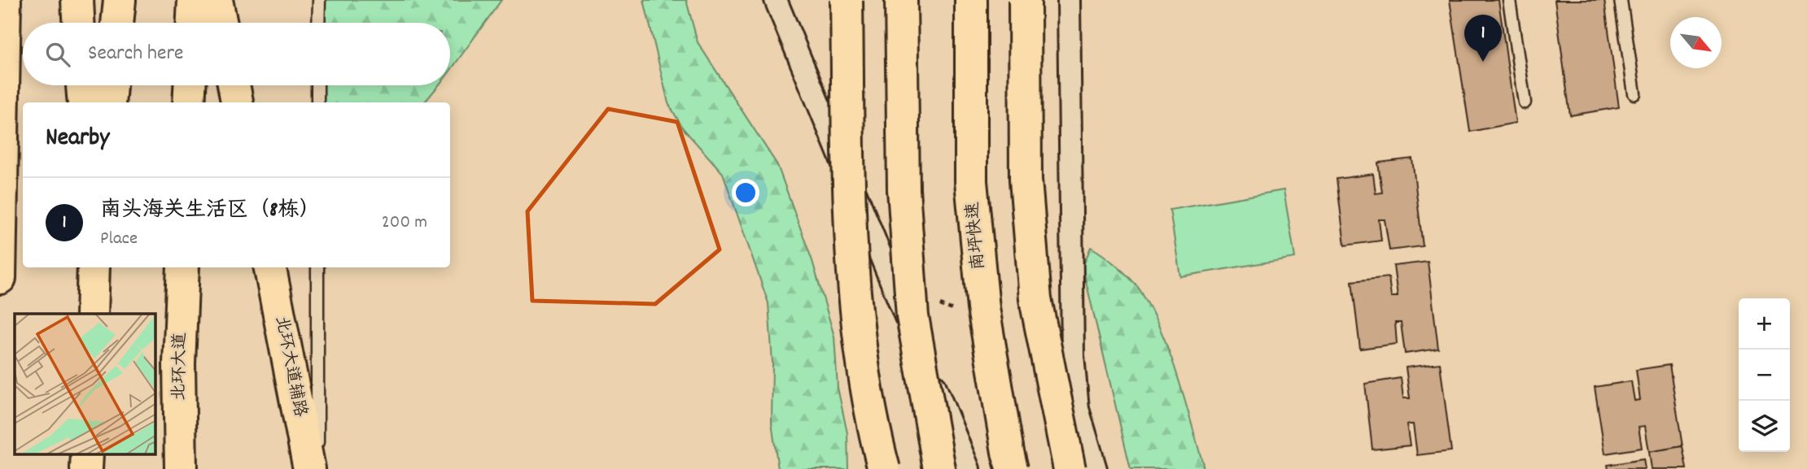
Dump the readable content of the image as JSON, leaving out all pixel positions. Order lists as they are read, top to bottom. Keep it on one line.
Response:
{"streets":{"main road":["南坪快速","北环大道","北环大道辅路"]},"north":"bottom right","page":{"pins":"1","search":"Search here","heading":"Nearby","list":[{"mark":"1","name":"南头海关生活区（8栋）","note":"Place","value":"200 m"}],"map_buttons":["+","−"]}}
